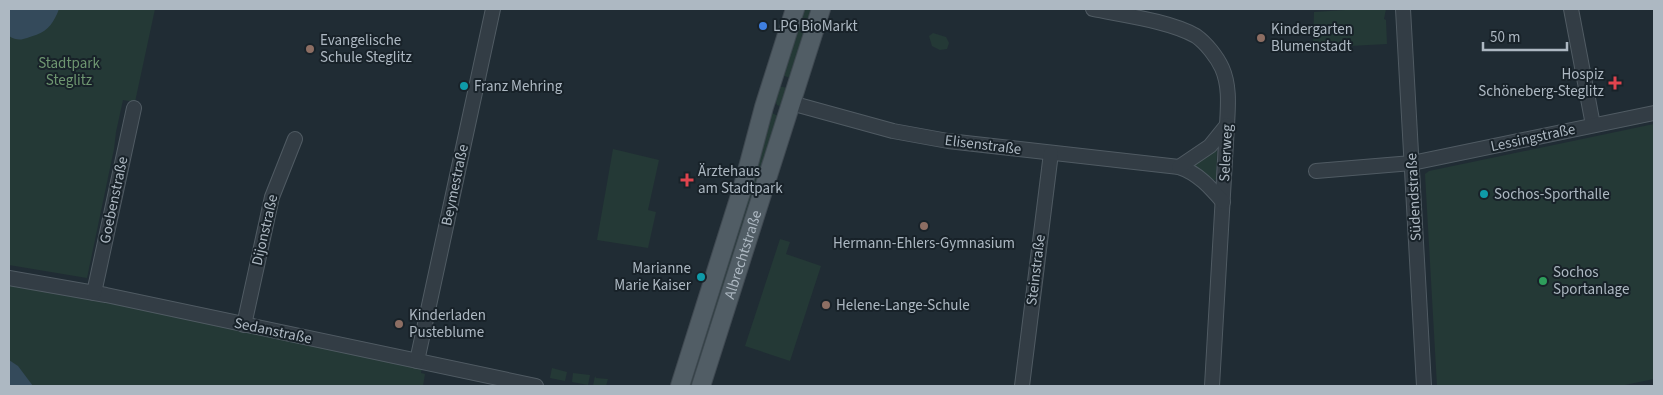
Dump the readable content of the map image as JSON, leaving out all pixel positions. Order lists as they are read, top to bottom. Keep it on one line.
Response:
{"streets":{"main road":["Albrechtstraße"],"street":["Lessingstraße","Elisenstraße","Selerweg","Beymestraße","Südendstraße","Goebenstraße","Dijonstraße","Steinstraße","Sedanstraße"]},"crossings":[["Lessingstraße","Südendstraße"],["Elisenstraße","Selerweg"],["Elisenstraße","Albrechtstraße"],["Elisenstraße","Steinstraße"],["Beymestraße","Sedanstraße"],["Goebenstraße","Sedanstraße"],["Dijonstraße","Sedanstraße"]],"parks":["Stadtpark Steglitz"],"places":{"other":["LPG BioMarkt","Kindergarten Blumenstadt","Evangelische Schule Steglitz","Franz Mehring","Sochos-Sporthalle","Hermann-Ehlers-Gymnasium","Marianne Marie Kaiser","Sochos Sportanlage","Helene-Lange-Schule","Kinderladen Pusteblume"],"health":["Hospiz Schöneberg-Steglitz","Ärztehaus am Stadtpark"]},"scale_bar":"50 m"}
